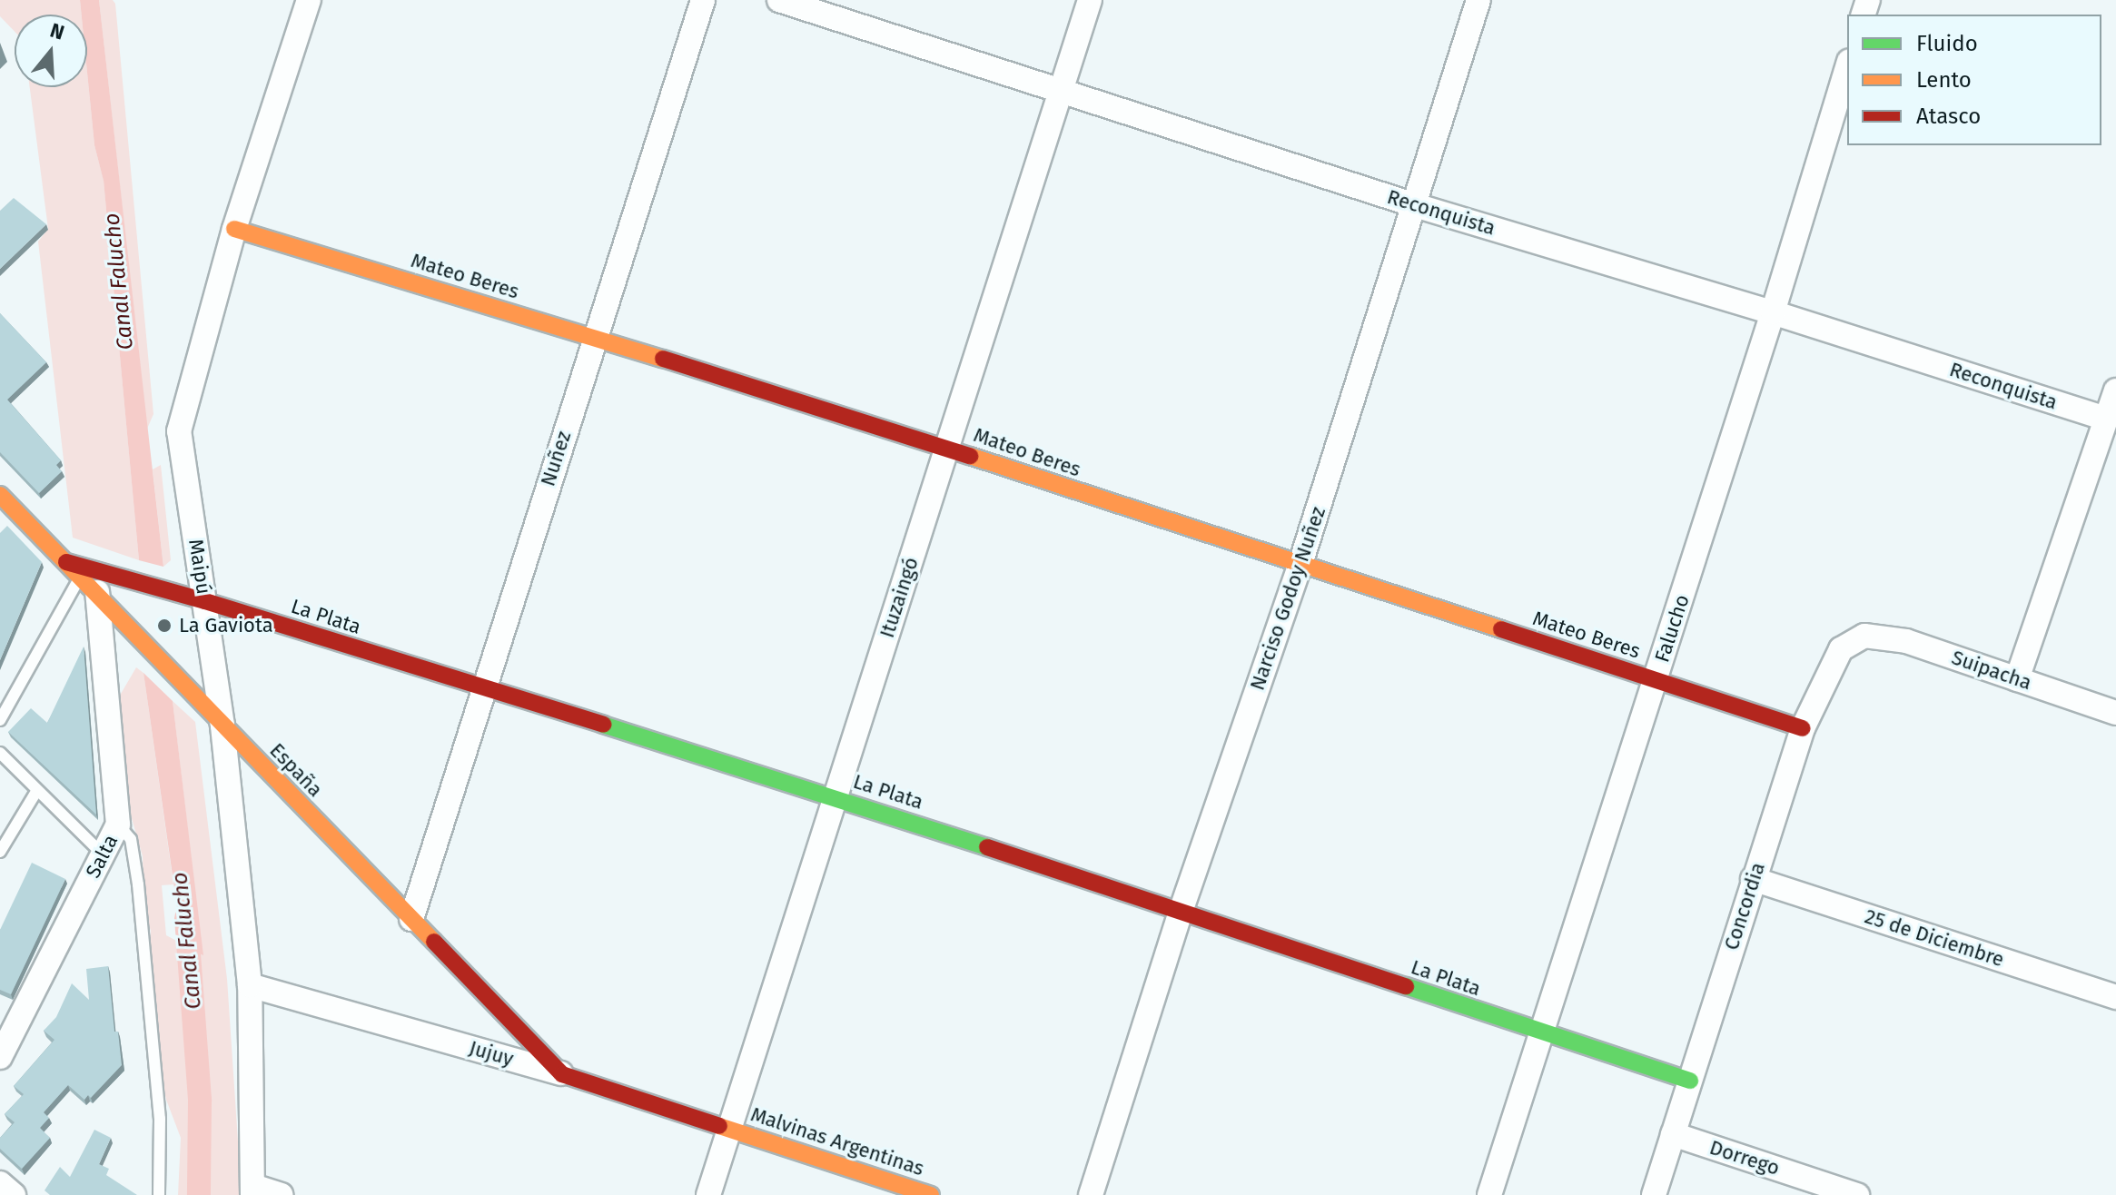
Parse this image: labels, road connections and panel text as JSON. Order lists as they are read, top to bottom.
{
  "streets": {
    "street": [
      "Reconquista",
      "Mateo Beres",
      "Nuñez",
      "Maipú",
      "Ituzaingó",
      "Narciso Godoy Nuñez",
      "La Plata",
      "Falucho",
      "Suipacha",
      "España",
      "Salta",
      "Concordia",
      "25 de Diciembre",
      "Jujuy",
      "Malvinas Argentinas",
      "Dorrego"
    ]
  },
  "crossings": [
    ["Reconquista", "Ituzaingó"],
    ["Reconquista", "Narciso Godoy Nuñez"],
    ["Reconquista", "Falucho"],
    ["Mateo Beres", "Nuñez"],
    ["Mateo Beres", "Maipú"],
    ["Mateo Beres", "Ituzaingó"],
    ["Mateo Beres", "Narciso Godoy Nuñez"],
    ["Mateo Beres", "Falucho"],
    ["Mateo Beres", "Concordia"],
    ["Nuñez", "La Plata"],
    ["Nuñez", "España"],
    ["Maipú", "La Plata"],
    ["Maipú", "España"],
    ["Maipú", "Jujuy"],
    ["Ituzaingó", "La Plata"],
    ["Ituzaingó", "Jujuy"],
    ["Ituzaingó", "Malvinas Argentinas"],
    ["Narciso Godoy Nuñez", "La Plata"],
    ["La Plata", "Falucho"],
    ["La Plata", "España"],
    ["La Plata", "Concordia"],
    ["Suipacha", "Concordia"],
    ["España", "Salta"],
    ["España", "Jujuy"],
    ["Concordia", "25 de Diciembre"],
    ["Concordia", "Dorrego"],
    ["Jujuy", "Malvinas Argentinas"]
  ],
  "water": ["Canal Falucho"],
  "places": ["La Gaviota"],
  "legend": ["Fluido", "Lento", "Atasco"],
  "north": "top"
}
